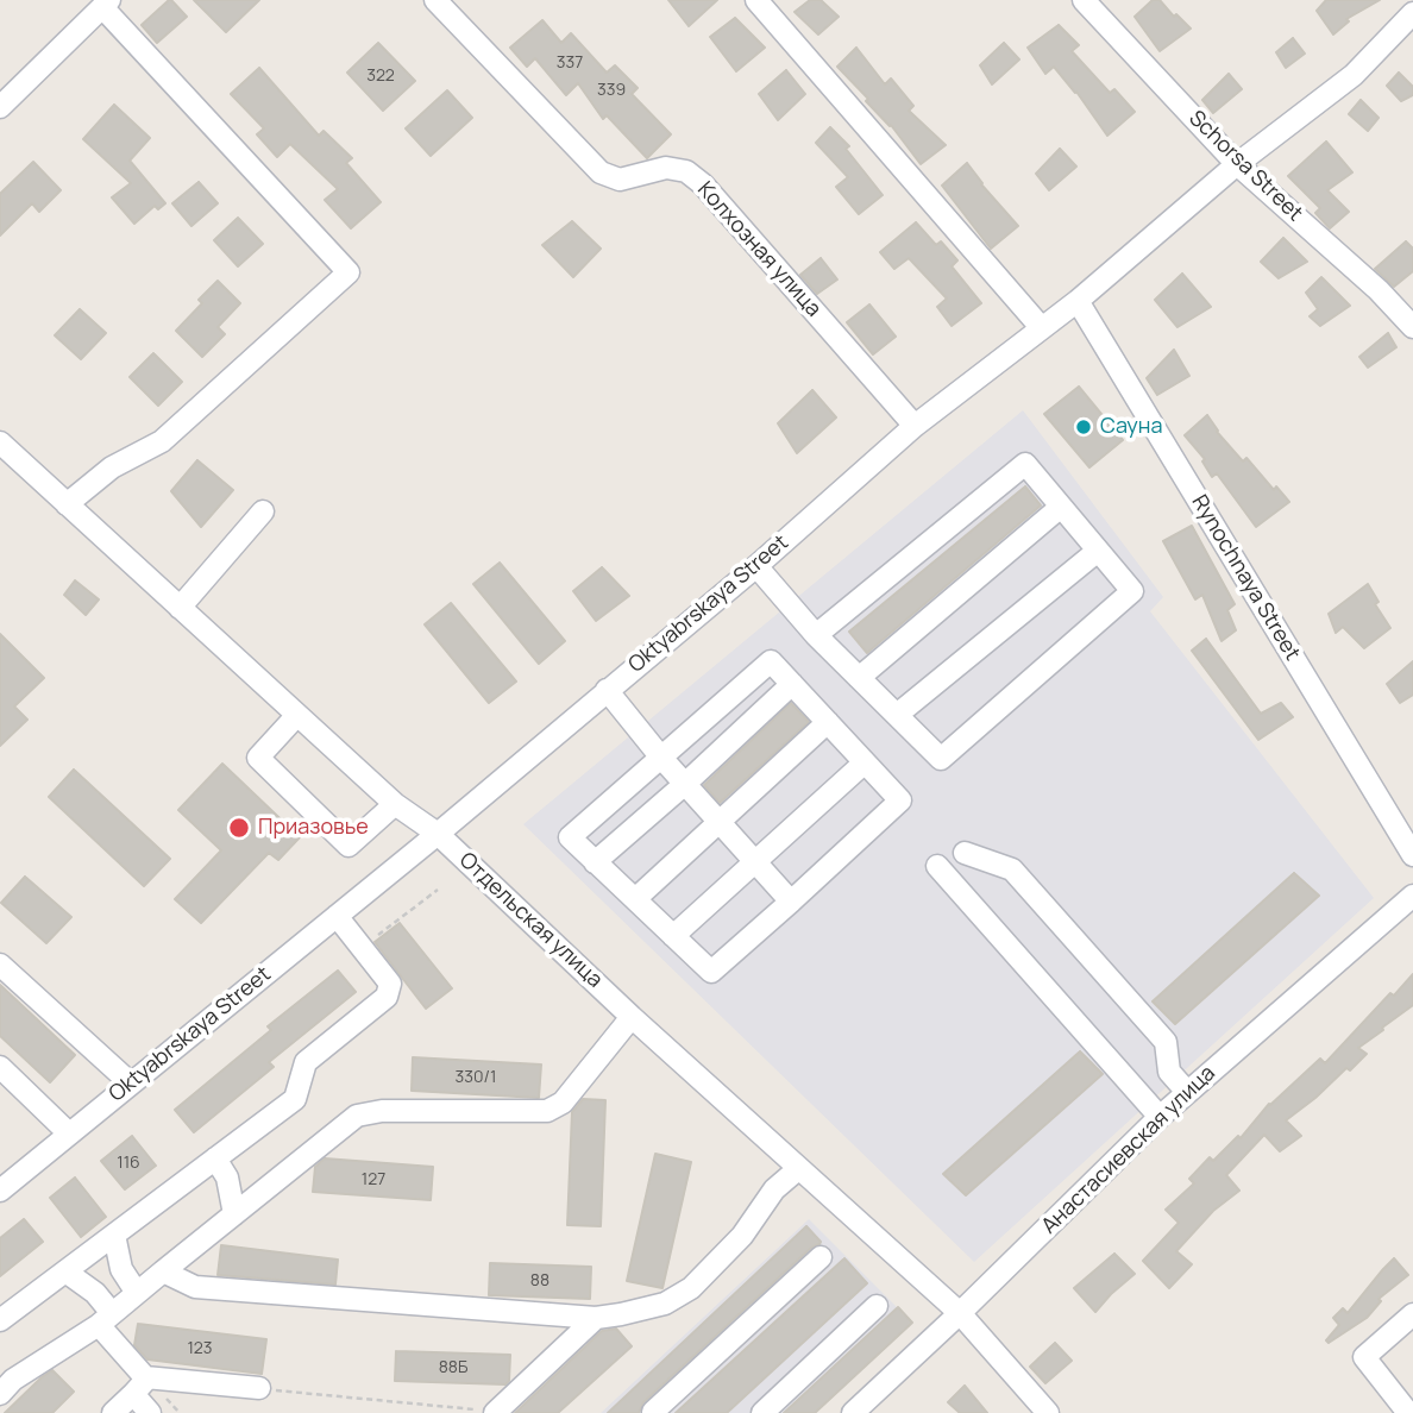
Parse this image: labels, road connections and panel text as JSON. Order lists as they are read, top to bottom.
{
  "streets": {
    "street": [
      "Schorsa Street",
      "Колхозная улица",
      "Rynochnaya Street",
      "Oktyabrskaya Street",
      "Отдельская улица",
      "Анастасиевская улица"
    ]
  },
  "crossings": [
    ["Schorsa Street", "Oktyabrskaya Street"],
    ["Колхозная улица", "Oktyabrskaya Street"],
    ["Rynochnaya Street", "Oktyabrskaya Street"],
    ["Oktyabrskaya Street", "Отдельская улица"],
    ["Отдельская улица", "Анастасиевская улица"]
  ],
  "places": ["Сауна", "Приазовье"],
  "house_numbers": [
    "337",
    "322",
    "339",
    "330/1",
    "116",
    "127",
    "88",
    "123",
    "88Б"
  ]
}
